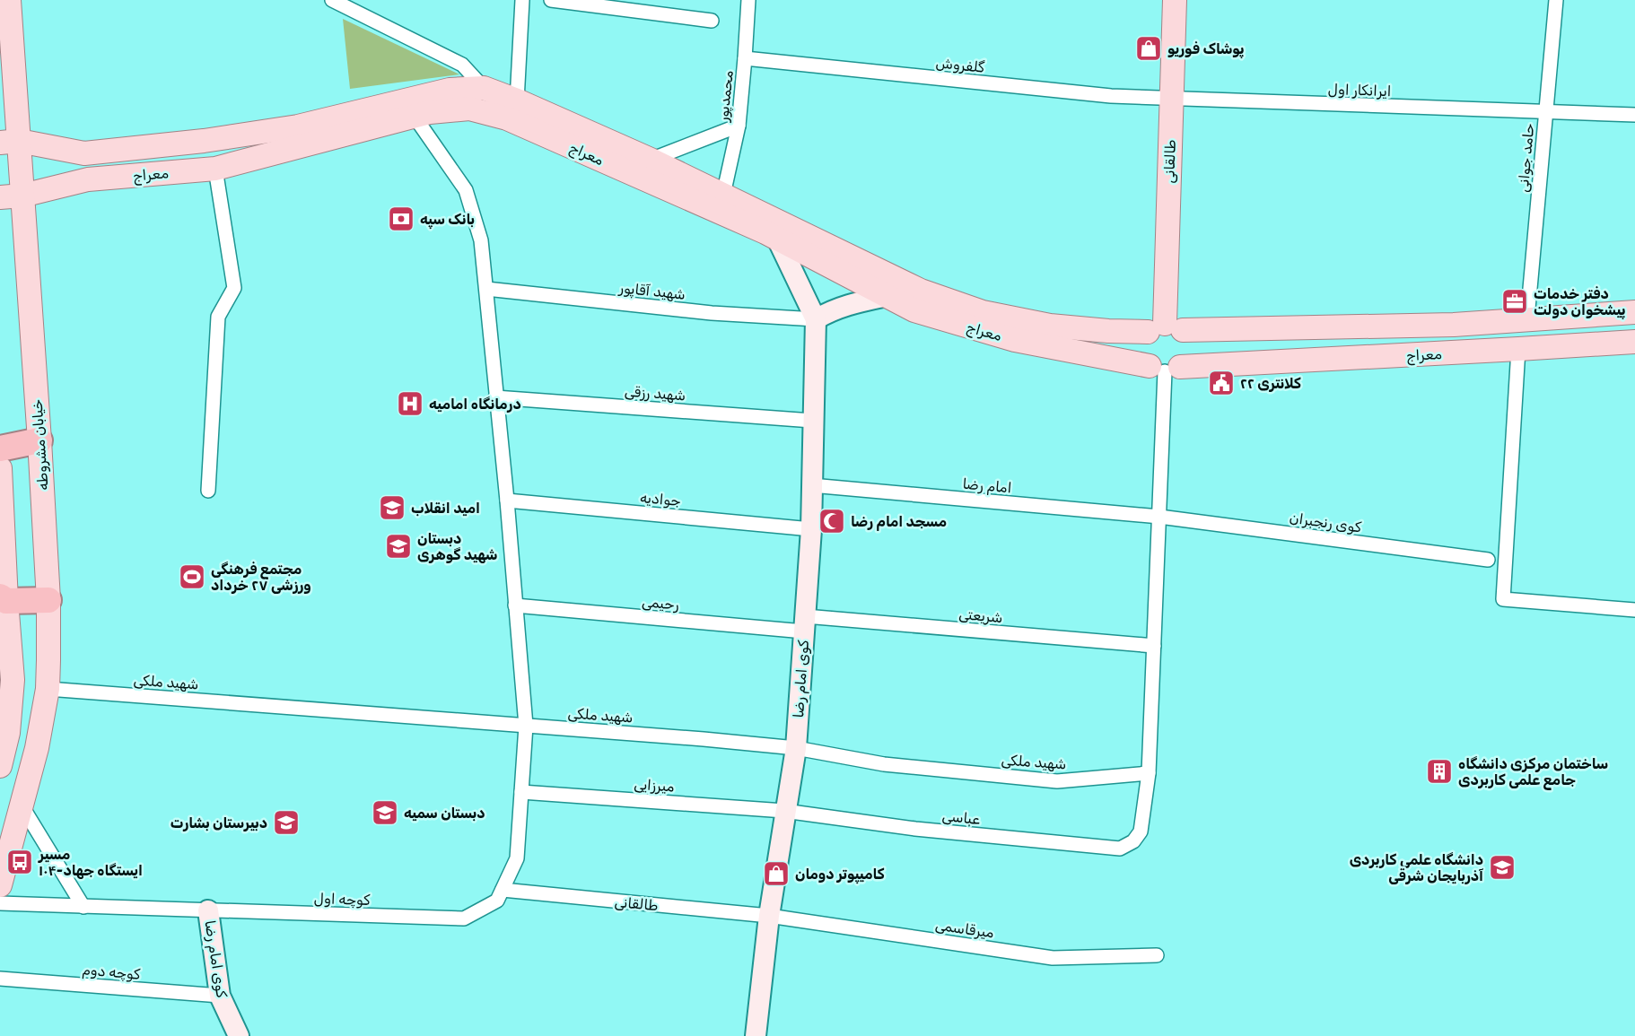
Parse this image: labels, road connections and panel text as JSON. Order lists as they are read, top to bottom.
{
  "streets": {
    "main road": ["معراج", "طالقانی", "خیابان مشروطه"],
    "street": [
      "گلفروش",
      "ایرانکار اول",
      "محمدپور",
      "حامد جوانی",
      "شهید آقاپور",
      "شهید رزقی",
      "امام رضا",
      "جوادیه",
      "کوی رنجبران",
      "رحیمی",
      "شریعتی",
      "کوی امام رضا",
      "شهید ملکی",
      "میرزایی",
      "عباسی",
      "کوچه اول",
      "میرقاسمی",
      "کوچه دوم"
    ]
  },
  "crossings": [
    ["گلفروش", "ایرانکار اول"],
    ["گلفروش", "محمدپور"],
    ["گلفروش", "طالقانی"],
    ["ایرانکار اول", "حامد جوانی"],
    ["ایرانکار اول", "طالقانی"],
    ["محمدپور", "معراج"],
    ["معراج", "حامد جوانی"],
    ["معراج", "طالقانی"],
    ["معراج", "خیابان مشروطه"],
    ["معراج", "کوچه اول"],
    ["طالقانی", "کوی امام رضا"],
    ["طالقانی", "کوچه اول"],
    ["طالقانی", "میرقاسمی"],
    ["شهید آقاپور", "کوی امام رضا"],
    ["شهید آقاپور", "کوچه اول"],
    ["شهید رزقی", "کوی امام رضا"],
    ["شهید رزقی", "کوچه اول"],
    ["خیابان مشروطه", "شهید ملکی"],
    ["امام رضا", "کوی رنجبران"],
    ["امام رضا", "کوی امام رضا"],
    ["جوادیه", "کوی امام رضا"],
    ["جوادیه", "کوچه اول"],
    ["رحیمی", "شریعتی"],
    ["رحیمی", "کوی امام رضا"],
    ["رحیمی", "کوچه اول"],
    ["شریعتی", "کوی امام رضا"],
    ["کوی امام رضا", "شهید ملکی"],
    ["کوی امام رضا", "میرزایی"],
    ["کوی امام رضا", "عباسی"],
    ["کوی امام رضا", "کوچه اول"],
    ["کوی امام رضا", "میرقاسمی"],
    ["کوی امام رضا", "کوچه دوم"],
    ["شهید ملکی", "عباسی"],
    ["شهید ملکی", "کوچه اول"],
    ["میرزایی", "عباسی"],
    ["میرزایی", "کوچه اول"]
  ],
  "places": {
    "shop": ["پوشاک فوریو", "کامیپوتر دومان"],
    "bank": ["بانک سپه"],
    "office": ["دفتر خدمات پیشخوان دولت"],
    "public building": ["کلانتری ٢٢"],
    "hospital": ["درمانگاه امامیه"],
    "school or university": [
      "امید انقلاب",
      "دبستان شهید گوهری",
      "دبستان سمیه",
      "دبیرستان بشارت",
      "دانشگاه علمی کاربردی آذربایجان شرقی"
    ],
    "mosque": ["مسجد امام رضا"],
    "sports": ["مجتمع فرهنگی ورزشی ۲۷ خرداد"],
    "building": ["ساختمان مرکزی دانشگاه جامع علمی کاربردی"],
    "bus stop": ["مسیر ۱۰۴-ایستگاه جهاد"]
  }
}
